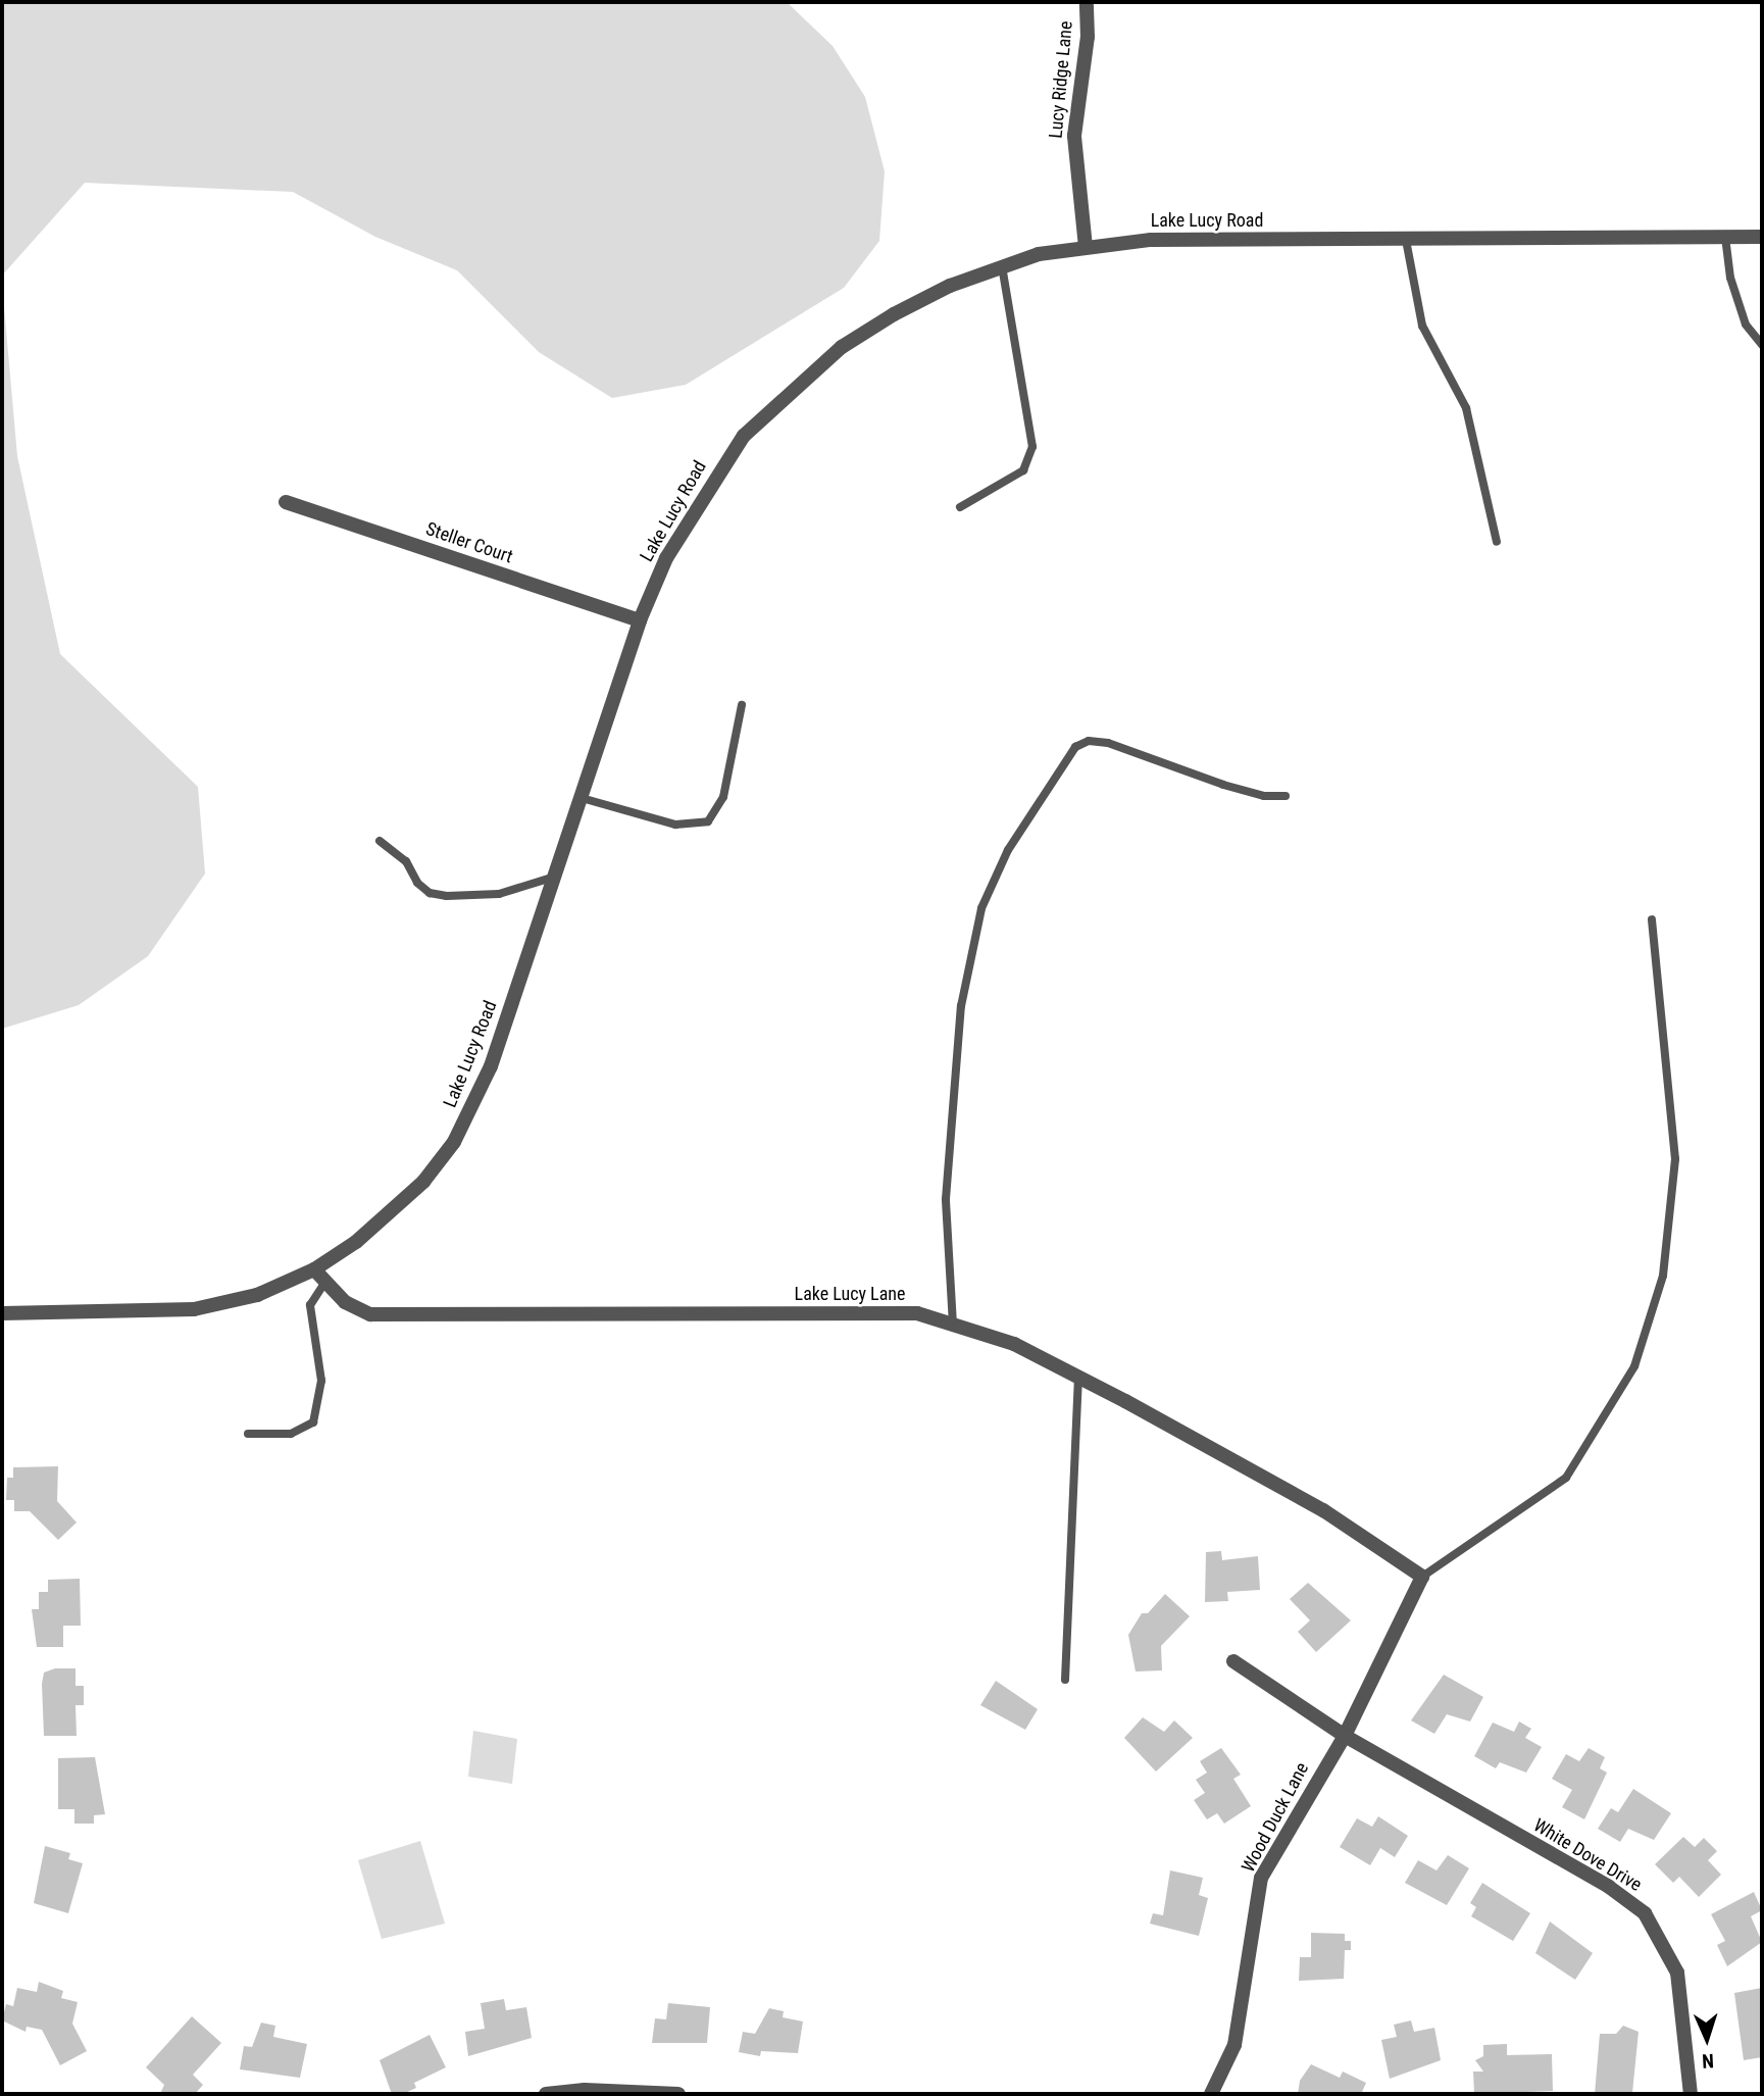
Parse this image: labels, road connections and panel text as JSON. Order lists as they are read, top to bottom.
{
  "streets": {
    "street": [
      "Lucy Ridge Lane",
      "Lake Lucy Road",
      "Steller Court",
      "Lake Lucy Lane",
      "Wood Duck Lane",
      "White Dove Drive"
    ]
  },
  "crossings": [
    ["Lucy Ridge Lane", "Lake Lucy Road"],
    ["Lake Lucy Road", "Steller Court"],
    ["Lake Lucy Road", "Lake Lucy Lane"],
    ["Lake Lucy Lane", "Wood Duck Lane"],
    ["Wood Duck Lane", "White Dove Drive"]
  ],
  "north": "bottom"
}
